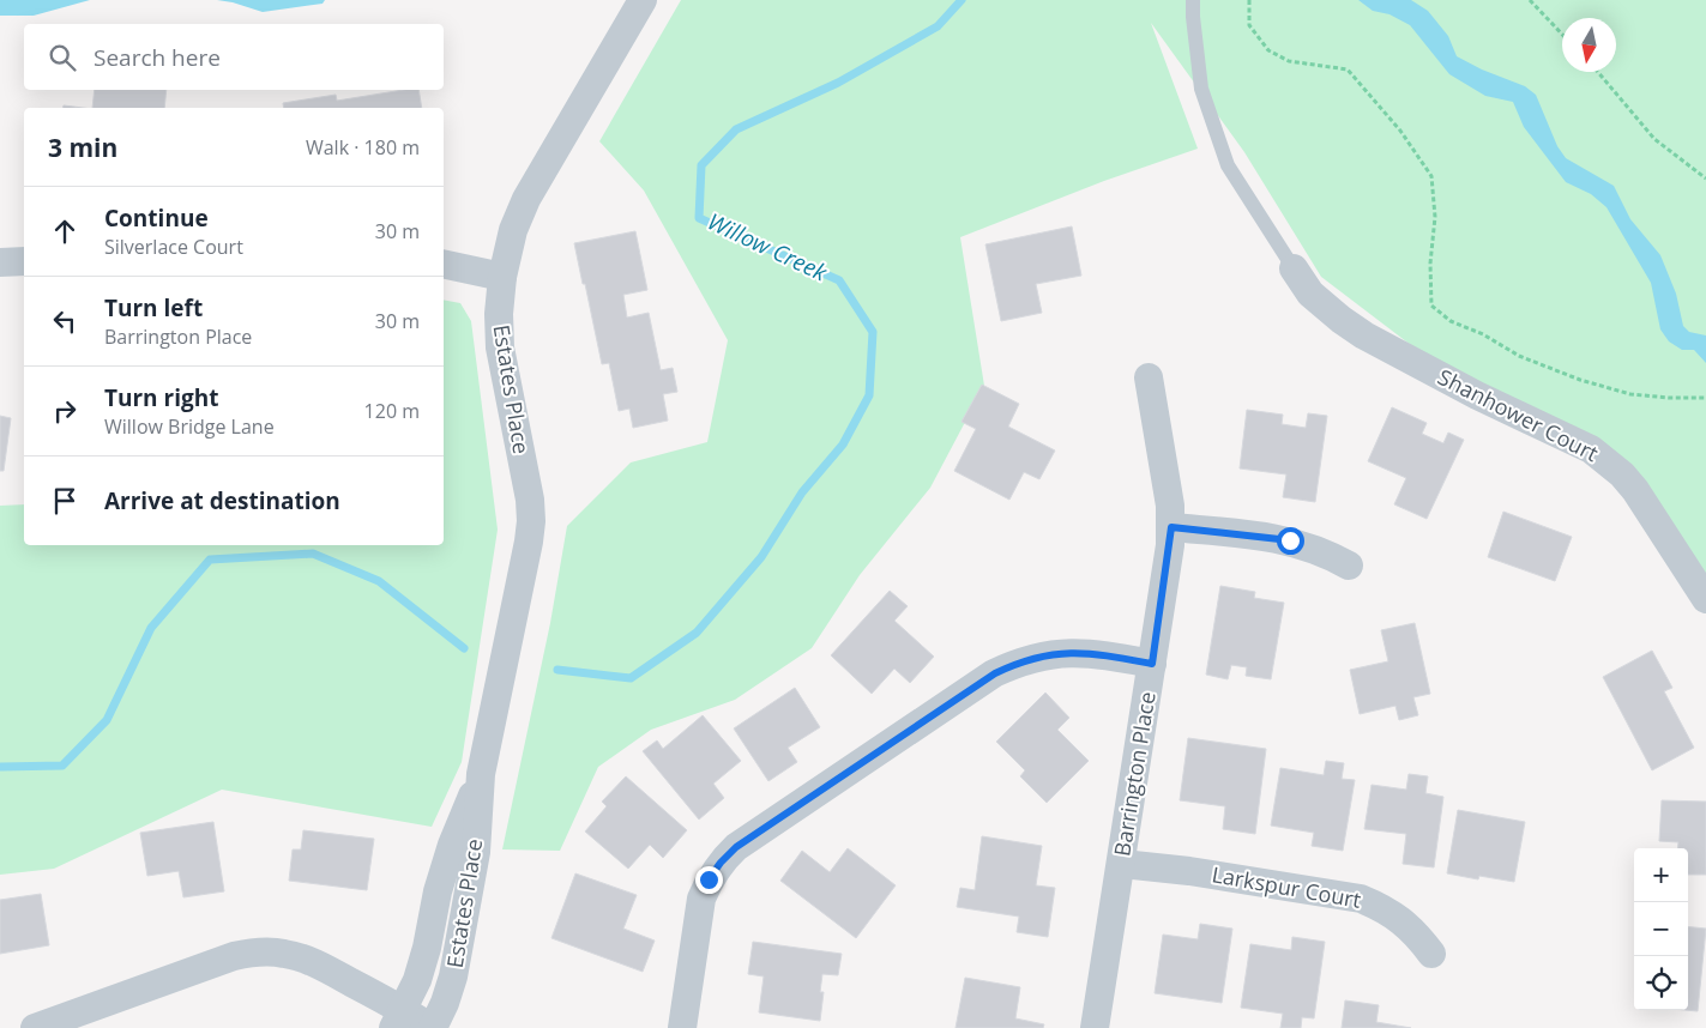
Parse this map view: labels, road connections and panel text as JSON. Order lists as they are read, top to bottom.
{
  "streets": {
    "street": [
      "Estates Place",
      "Shanhower Court",
      "Barrington Place",
      "Larkspur Court"
    ]
  },
  "crossings": [
    ["Barrington Place", "Larkspur Court"]
  ],
  "water": ["Willow Creek"],
  "north": "bottom",
  "page": {
    "search": "Search here",
    "heading": ["3 min", "Walk · 180 m"],
    "list": [
      ["Continue", "Silverlace Court", "30 m"],
      ["Turn left", "Barrington Place", "30 m"],
      ["Turn right", "Willow Bridge Lane", "120 m"],
      "Arrive at destination"
    ],
    "map_buttons": ["+", "−"]
  }
}
